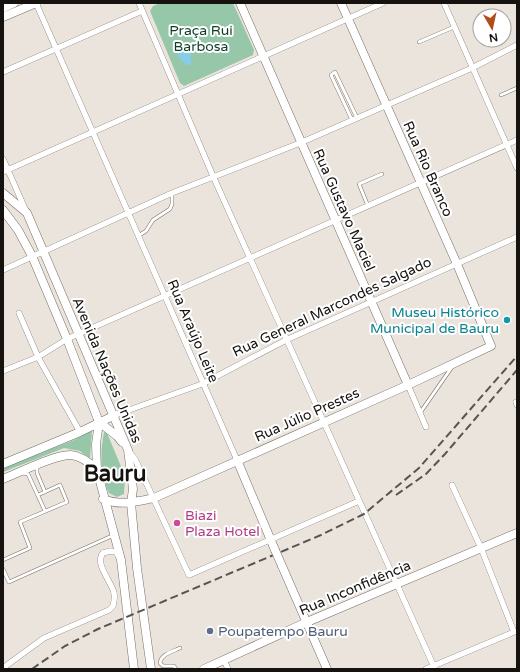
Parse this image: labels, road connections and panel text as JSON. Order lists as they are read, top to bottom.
{
  "streets": {
    "street": [
      "Rua Rio Branco",
      "Rua Gustavo Maciel",
      "Rua General Marcondes Salgado",
      "Rua Araújo Leite",
      "Avenida Nações Unidas",
      "Rua Júlio Prestes",
      "Rua Inconfidência"
    ]
  },
  "crossings": [
    ["Rua Rio Branco", "Rua General Marcondes Salgado"],
    ["Rua Rio Branco", "Rua Júlio Prestes"],
    ["Rua Gustavo Maciel", "Rua General Marcondes Salgado"],
    ["Rua Gustavo Maciel", "Rua Júlio Prestes"],
    ["Rua General Marcondes Salgado", "Rua Araújo Leite"],
    ["Rua General Marcondes Salgado", "Avenida Nações Unidas"],
    ["Rua Araújo Leite", "Rua Júlio Prestes"],
    ["Rua Araújo Leite", "Rua Inconfidência"],
    ["Avenida Nações Unidas", "Rua Júlio Prestes"]
  ],
  "districts": ["Bauru"],
  "parks": ["Praça Rui Barbosa"],
  "places": ["Museu Histórico Municipal de Bauru", "Biazi Plaza Hotel", "Poupatempo Bauru"],
  "north": "bottom"
}
